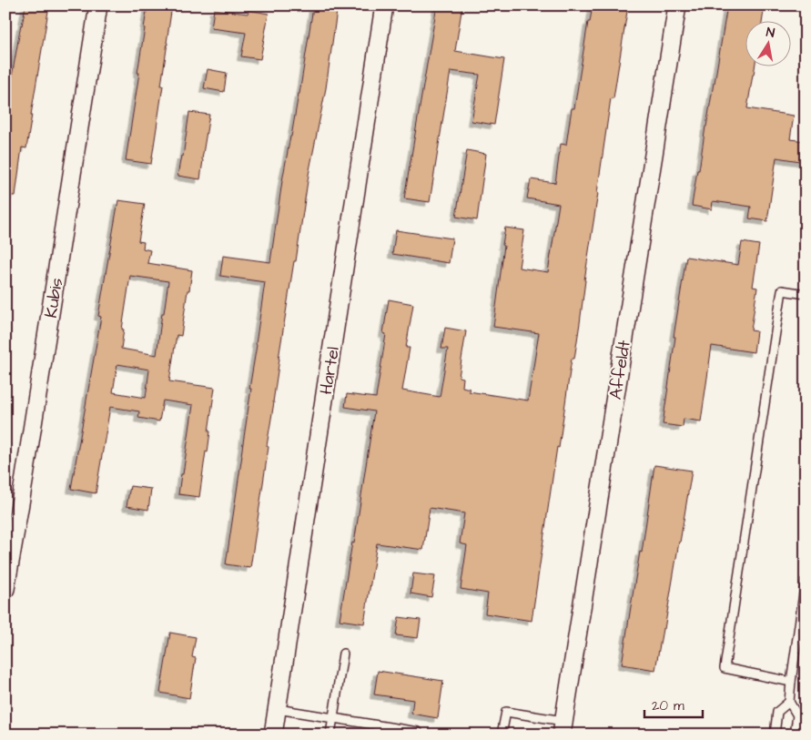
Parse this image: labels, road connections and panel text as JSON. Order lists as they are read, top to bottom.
{
  "streets": {
    "street": ["Kubis", "Affeldt", "Hartel"]
  },
  "scale_bar": "20 m",
  "north": "top"
}
